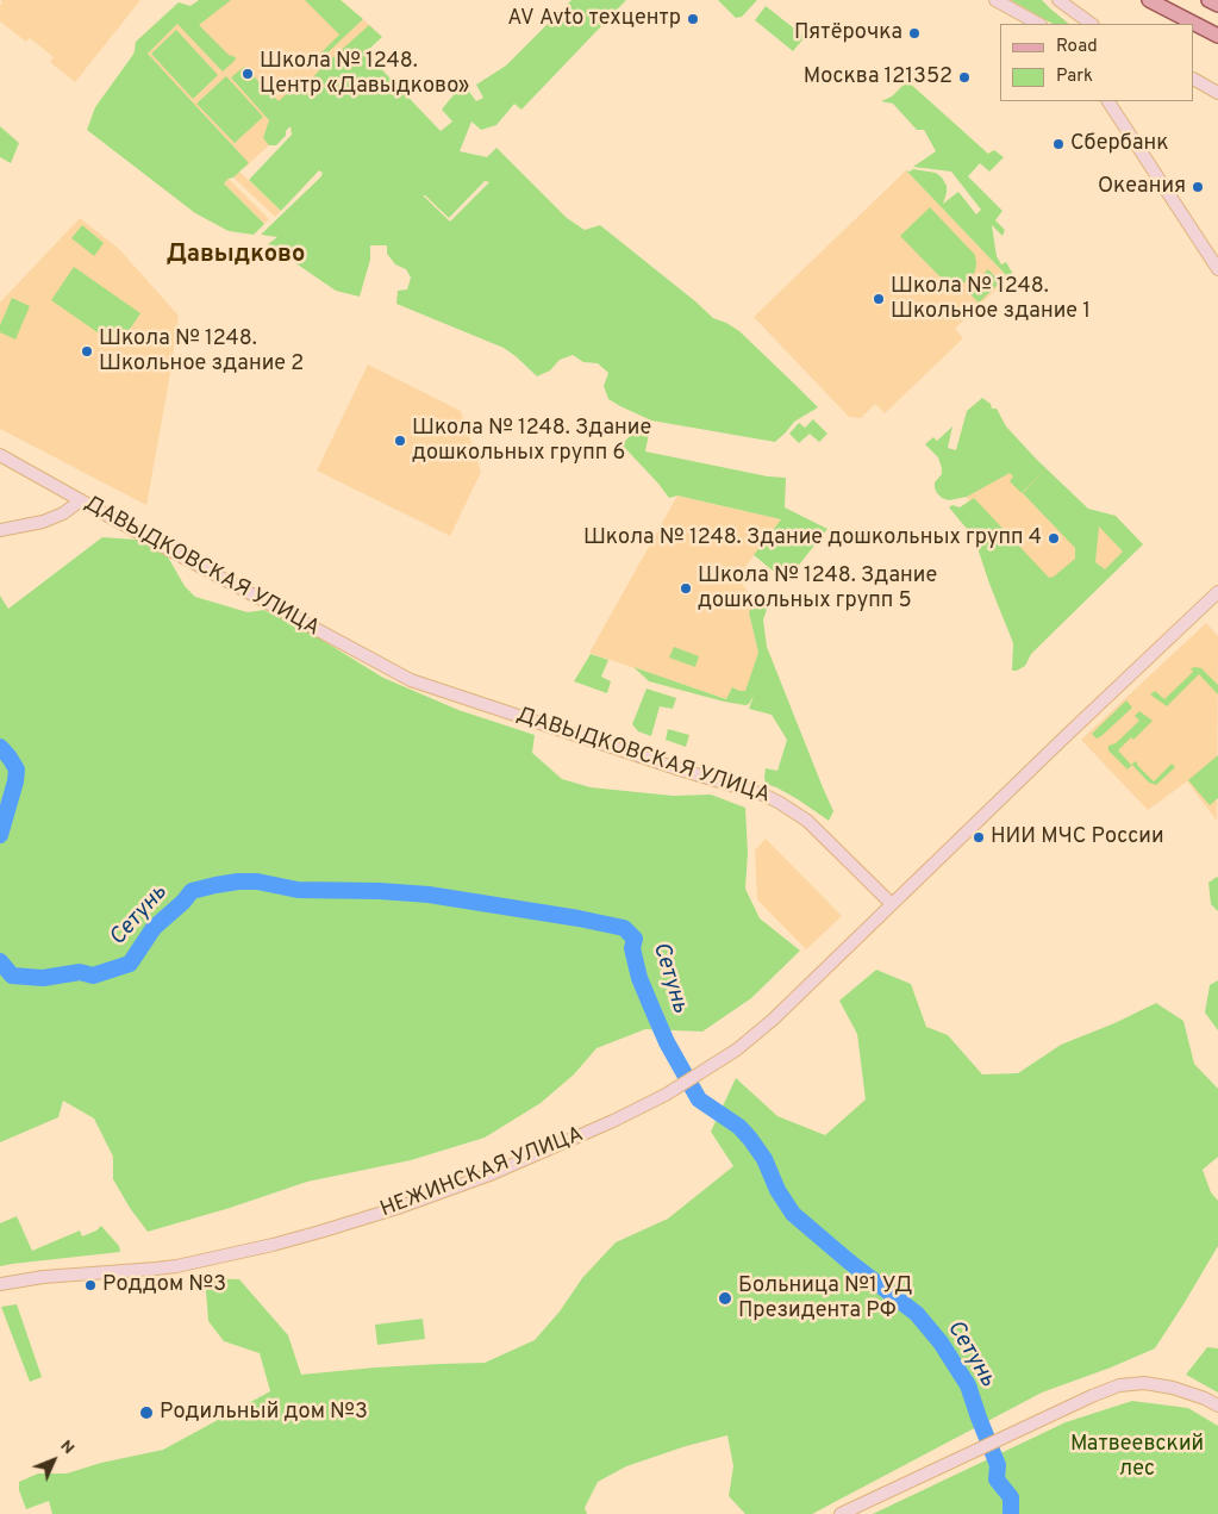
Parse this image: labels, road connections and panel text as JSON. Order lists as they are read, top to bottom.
{
  "streets": {
    "street": ["ДАВЫДКОВСКАЯ УЛИЦА", "НЕЖИНСКАЯ УЛИЦА"]
  },
  "crossings": [
    ["ДАВЫДКОВСКАЯ УЛИЦА", "НЕЖИНСКАЯ УЛИЦА"]
  ],
  "districts": ["Давыдково"],
  "water": ["Сетунь"],
  "parks": ["Матвеевский лес"],
  "places": [
    "AV Avto техцентр",
    "Пятёрочка",
    "Школа № 1248. Центр «Давыдково»",
    "Москва 121352",
    "Сбербанк",
    "Океания",
    "Школа № 1248. Школьное здание 1",
    "Школа № 1248. Школьное здание 2",
    "Школа № 1248. Здание дошкольных групп 6",
    "Школа № 1248. Здание дошкольных групп 4",
    "Школа № 1248. Здание дошкольных групп 5",
    "НИИ МЧС России",
    "Роддом №3",
    "Больница №1 УД Президента РФ",
    "Родильный дом №3"
  ],
  "legend": ["Road", "Park"],
  "north": "top right"
}
